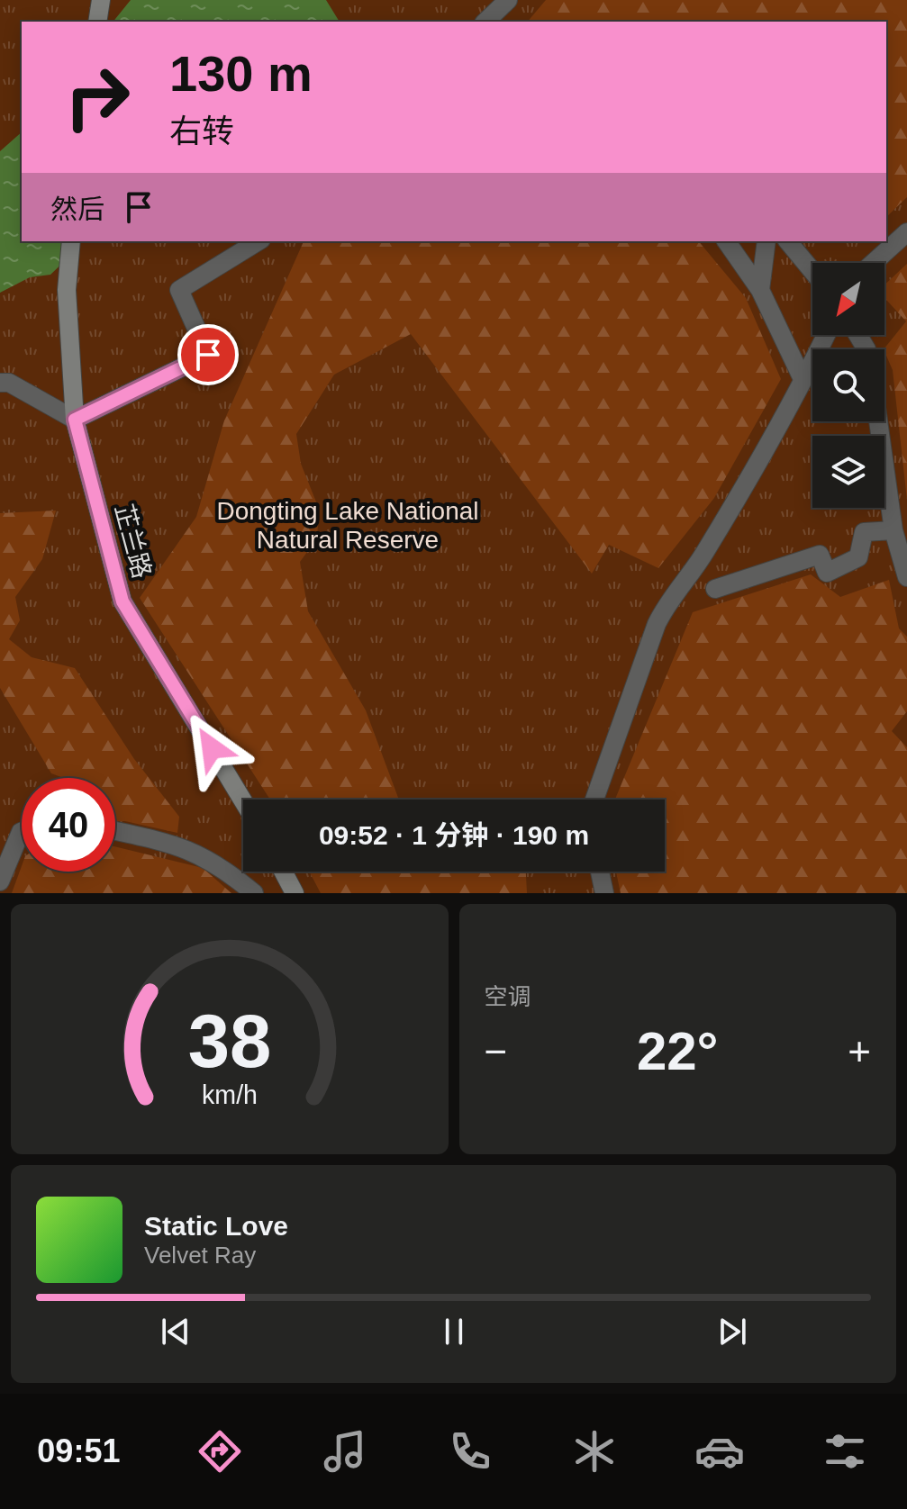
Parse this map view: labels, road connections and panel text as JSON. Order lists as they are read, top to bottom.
{
  "streets": {
    "street": ["芷兰路"]
  },
  "parks": ["Dongting Lake National Natural Reserve"],
  "north": "bottom left",
  "page": {
    "turn": ["130 m", "右转"],
    "then": "然后",
    "limit": "40",
    "trip": "09:52 · 1 分钟 · 190 m",
    "tile": "空调",
    "heat": ["−", "22°", "+"],
    "song": ["Static Love", "Velvet Ray"],
    "tabs": "09:51",
    "gauge": ["38", "km/h"]
  }
}
